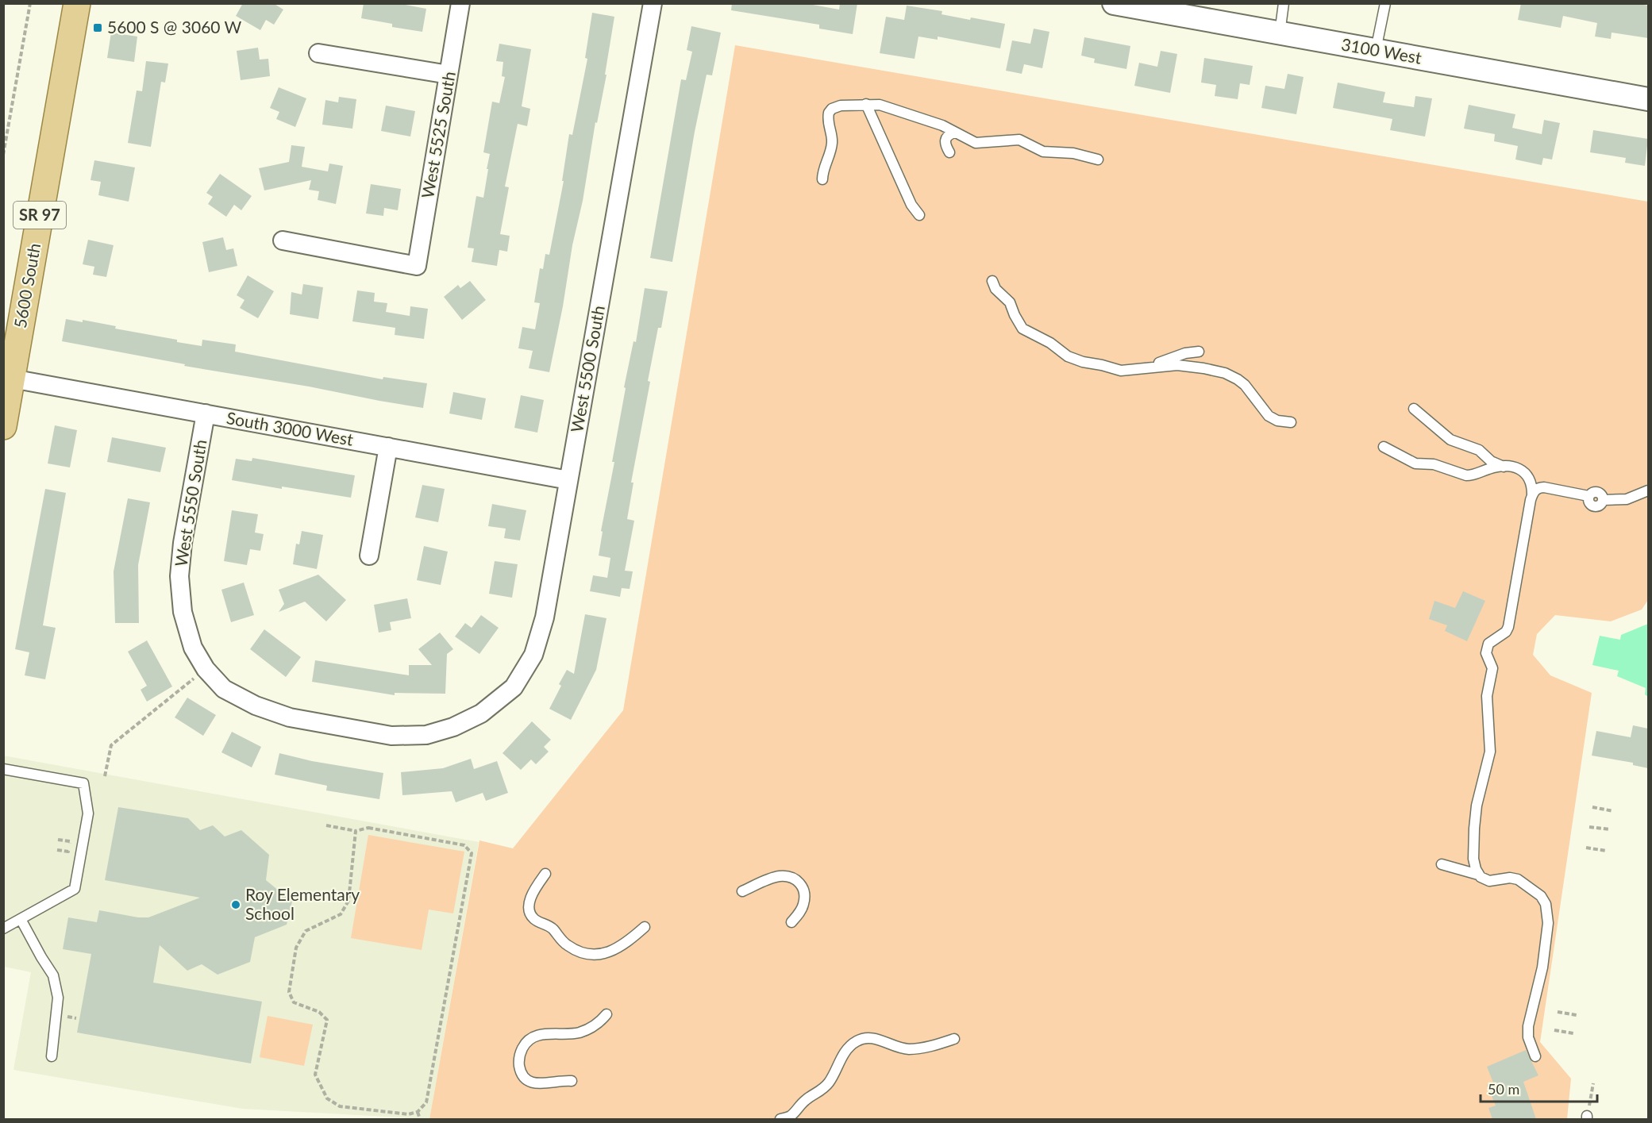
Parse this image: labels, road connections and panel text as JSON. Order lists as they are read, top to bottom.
{
  "streets": {
    "main road": ["SR 97", "5600 South"],
    "street": [
      "3100 West",
      "West 5525 South",
      "West 5500 South",
      "South 3000 West",
      "West 5550 South"
    ]
  },
  "crossings": [
    ["5600 South", "South 3000 West"],
    ["West 5500 South", "South 3000 West"],
    ["West 5500 South", "West 5550 South"],
    ["South 3000 West", "West 5550 South"]
  ],
  "places": {
    "transit": ["5600 S @ 3060 W"],
    "other": ["Roy Elementary School"]
  },
  "scale_bar": "50 m"
}
